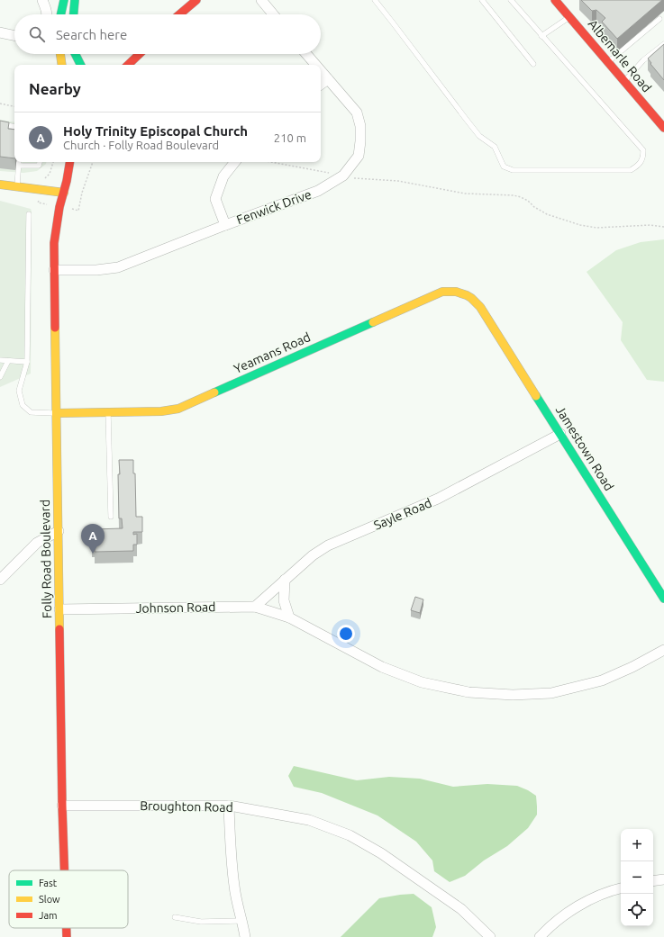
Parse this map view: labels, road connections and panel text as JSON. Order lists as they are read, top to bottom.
{
  "streets": {
    "street": [
      "Albemarle Road",
      "Fenwick Drive",
      "Yeamans Road",
      "Jamestown Road",
      "Sayle Road",
      "Folly Road Boulevard",
      "Johnson Road",
      "Broughton Road"
    ]
  },
  "crossings": [
    ["Fenwick Drive", "Folly Road Boulevard"],
    ["Yeamans Road", "Jamestown Road"],
    ["Yeamans Road", "Folly Road Boulevard"],
    ["Jamestown Road", "Sayle Road"],
    ["Sayle Road", "Johnson Road"],
    ["Folly Road Boulevard", "Johnson Road"],
    ["Folly Road Boulevard", "Broughton Road"]
  ],
  "legend": ["Fast", "Slow", "Jam"],
  "page": {
    "search": "Search here",
    "heading": "Nearby",
    "list": [
      {
        "mark": "A",
        "name": "Holy Trinity Episcopal Church",
        "note": "Church · Folly Road Boulevard",
        "value": "210 m"
      }
    ],
    "pins": "A",
    "map_buttons": ["+", "−"]
  }
}
